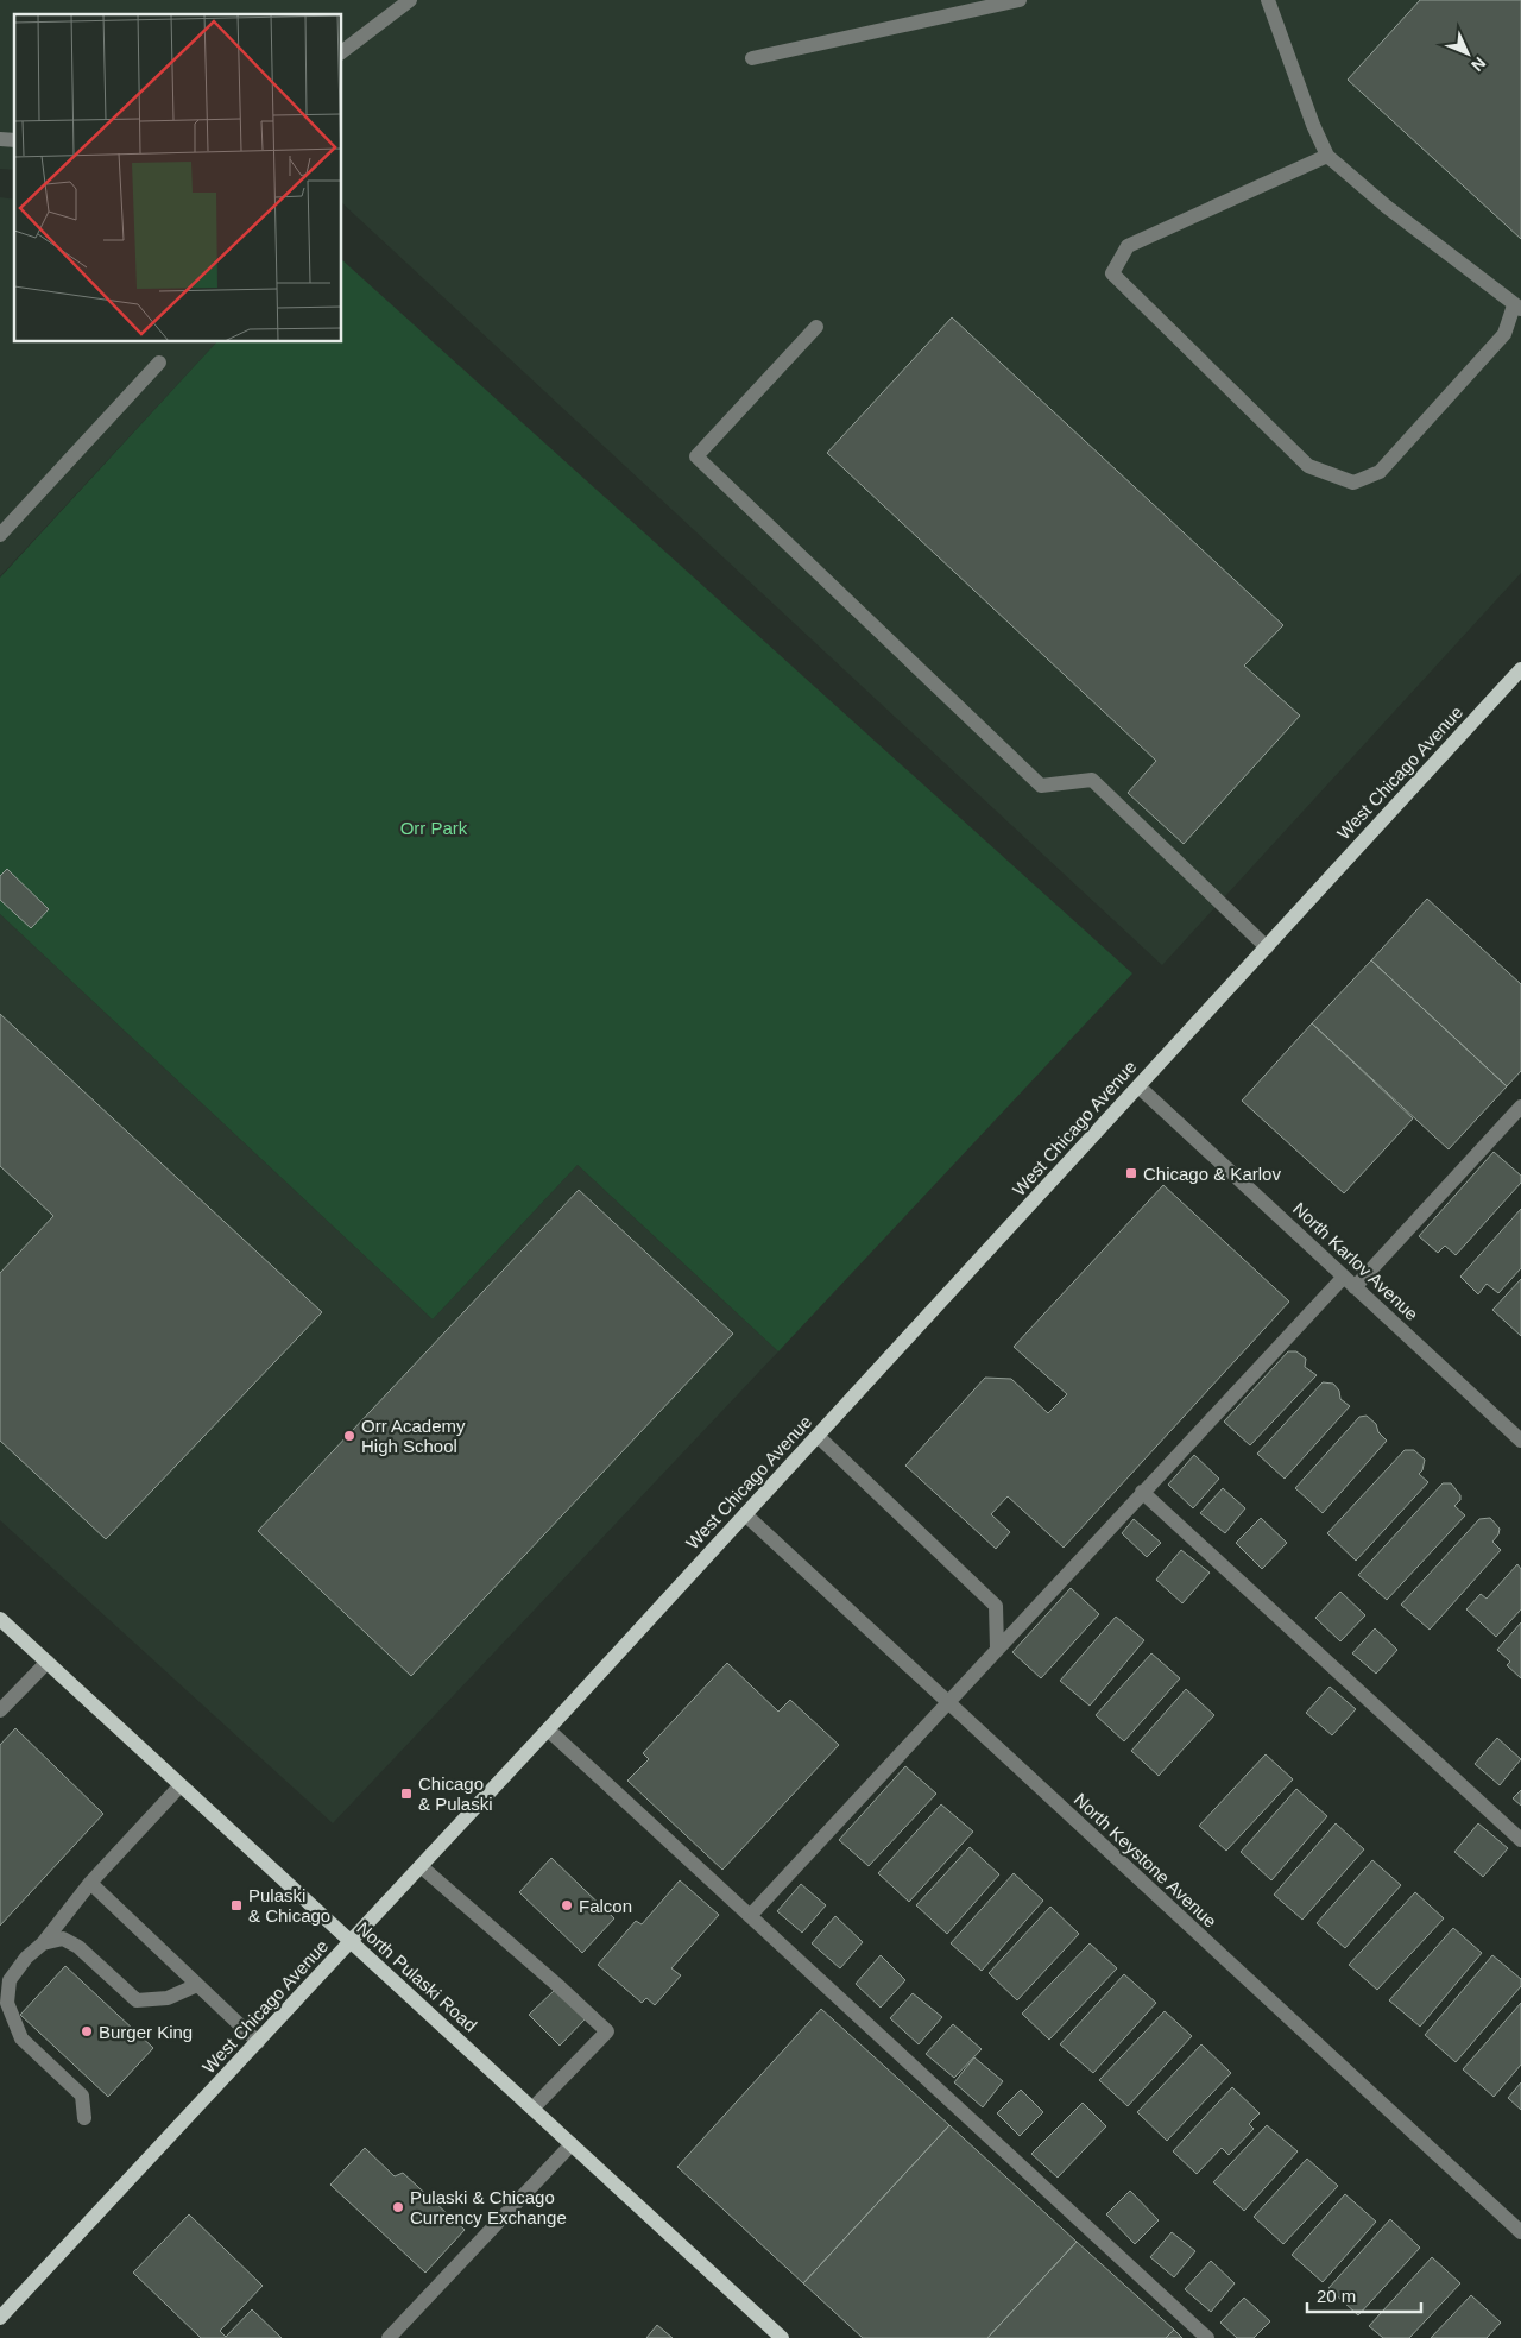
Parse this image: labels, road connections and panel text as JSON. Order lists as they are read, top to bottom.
{
  "streets": {
    "main road": ["West Chicago Avenue", "North Pulaski Road"],
    "street": ["North Karlov Avenue", "North Keystone Avenue"]
  },
  "crossings": [
    ["West Chicago Avenue", "North Karlov Avenue"],
    ["West Chicago Avenue", "North Keystone Avenue"],
    ["West Chicago Avenue", "North Pulaski Road"]
  ],
  "parks": ["Orr Park"],
  "places": {
    "transit": ["Chicago & Karlov", "Chicago & Pulaski", "Pulaski & Chicago"],
    "other": [
      "Orr Academy High School",
      "Falcon",
      "Burger King",
      "Pulaski & Chicago Currency Exchange"
    ]
  },
  "scale_bar": "20 m",
  "north": "bottom right"
}
